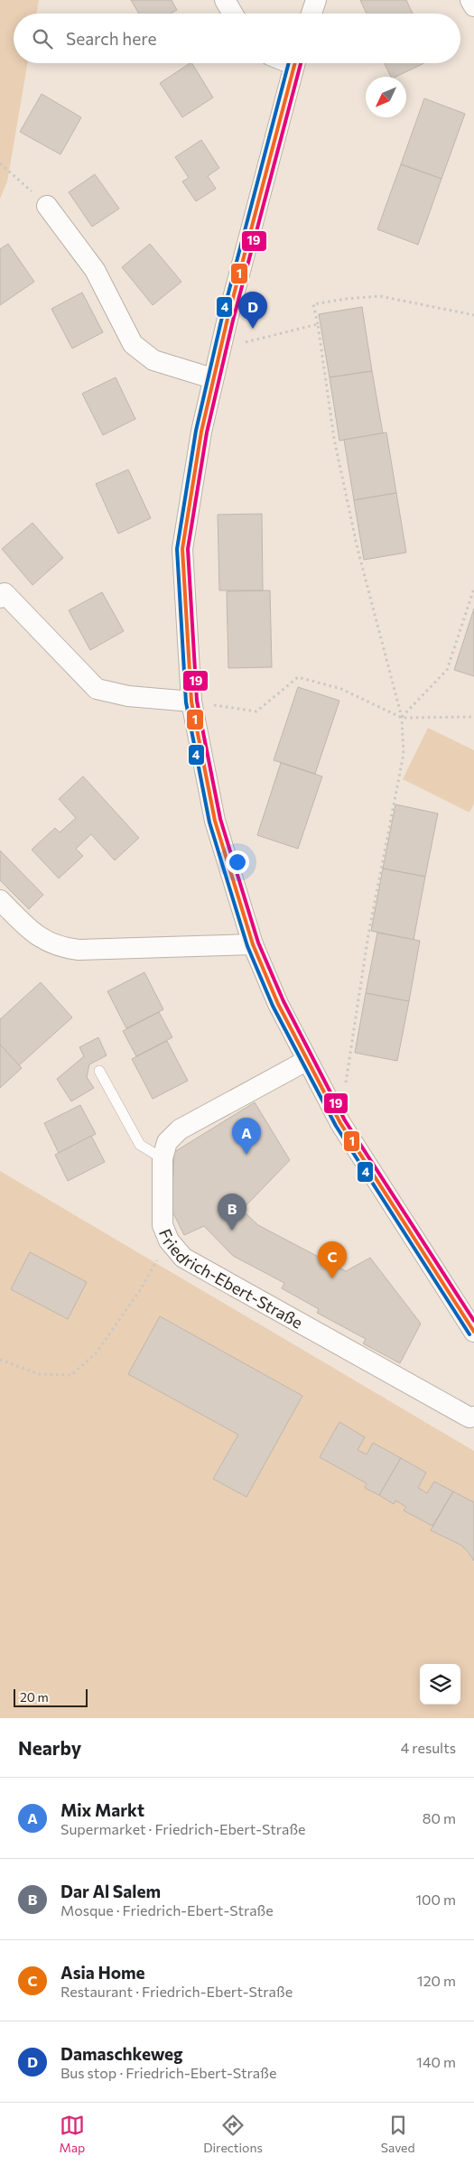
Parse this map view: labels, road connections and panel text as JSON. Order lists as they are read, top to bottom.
{
  "streets": {
    "street": ["Friedrich-Ebert-Straße"]
  },
  "lines": ["transit line 1", "transit line 4", "transit line 19"],
  "scale_bar": "20 m",
  "north": "bottom left",
  "page": {
    "search": "Search here",
    "pins": [
      "D",
      "A",
      "B",
      "C"
    ],
    "scale": "20 m",
    "heading": ["Nearby", "4 results"],
    "list": [
      {
        "mark": "A",
        "name": "Mix Markt",
        "note": "Supermarket · Friedrich-Ebert-Straße",
        "value": "80 m"
      },
      {
        "mark": "B",
        "name": "Dar Al Salem",
        "note": "Mosque · Friedrich-Ebert-Straße",
        "value": "100 m"
      },
      {
        "mark": "C",
        "name": "Asia Home",
        "note": "Restaurant · Friedrich-Ebert-Straße",
        "value": "120 m"
      },
      {
        "mark": "D",
        "name": "Damaschkeweg",
        "note": "Bus stop · Friedrich-Ebert-Straße",
        "value": "140 m"
      }
    ],
    "nav": ["Map", "Directions", "Saved"]
  }
}
